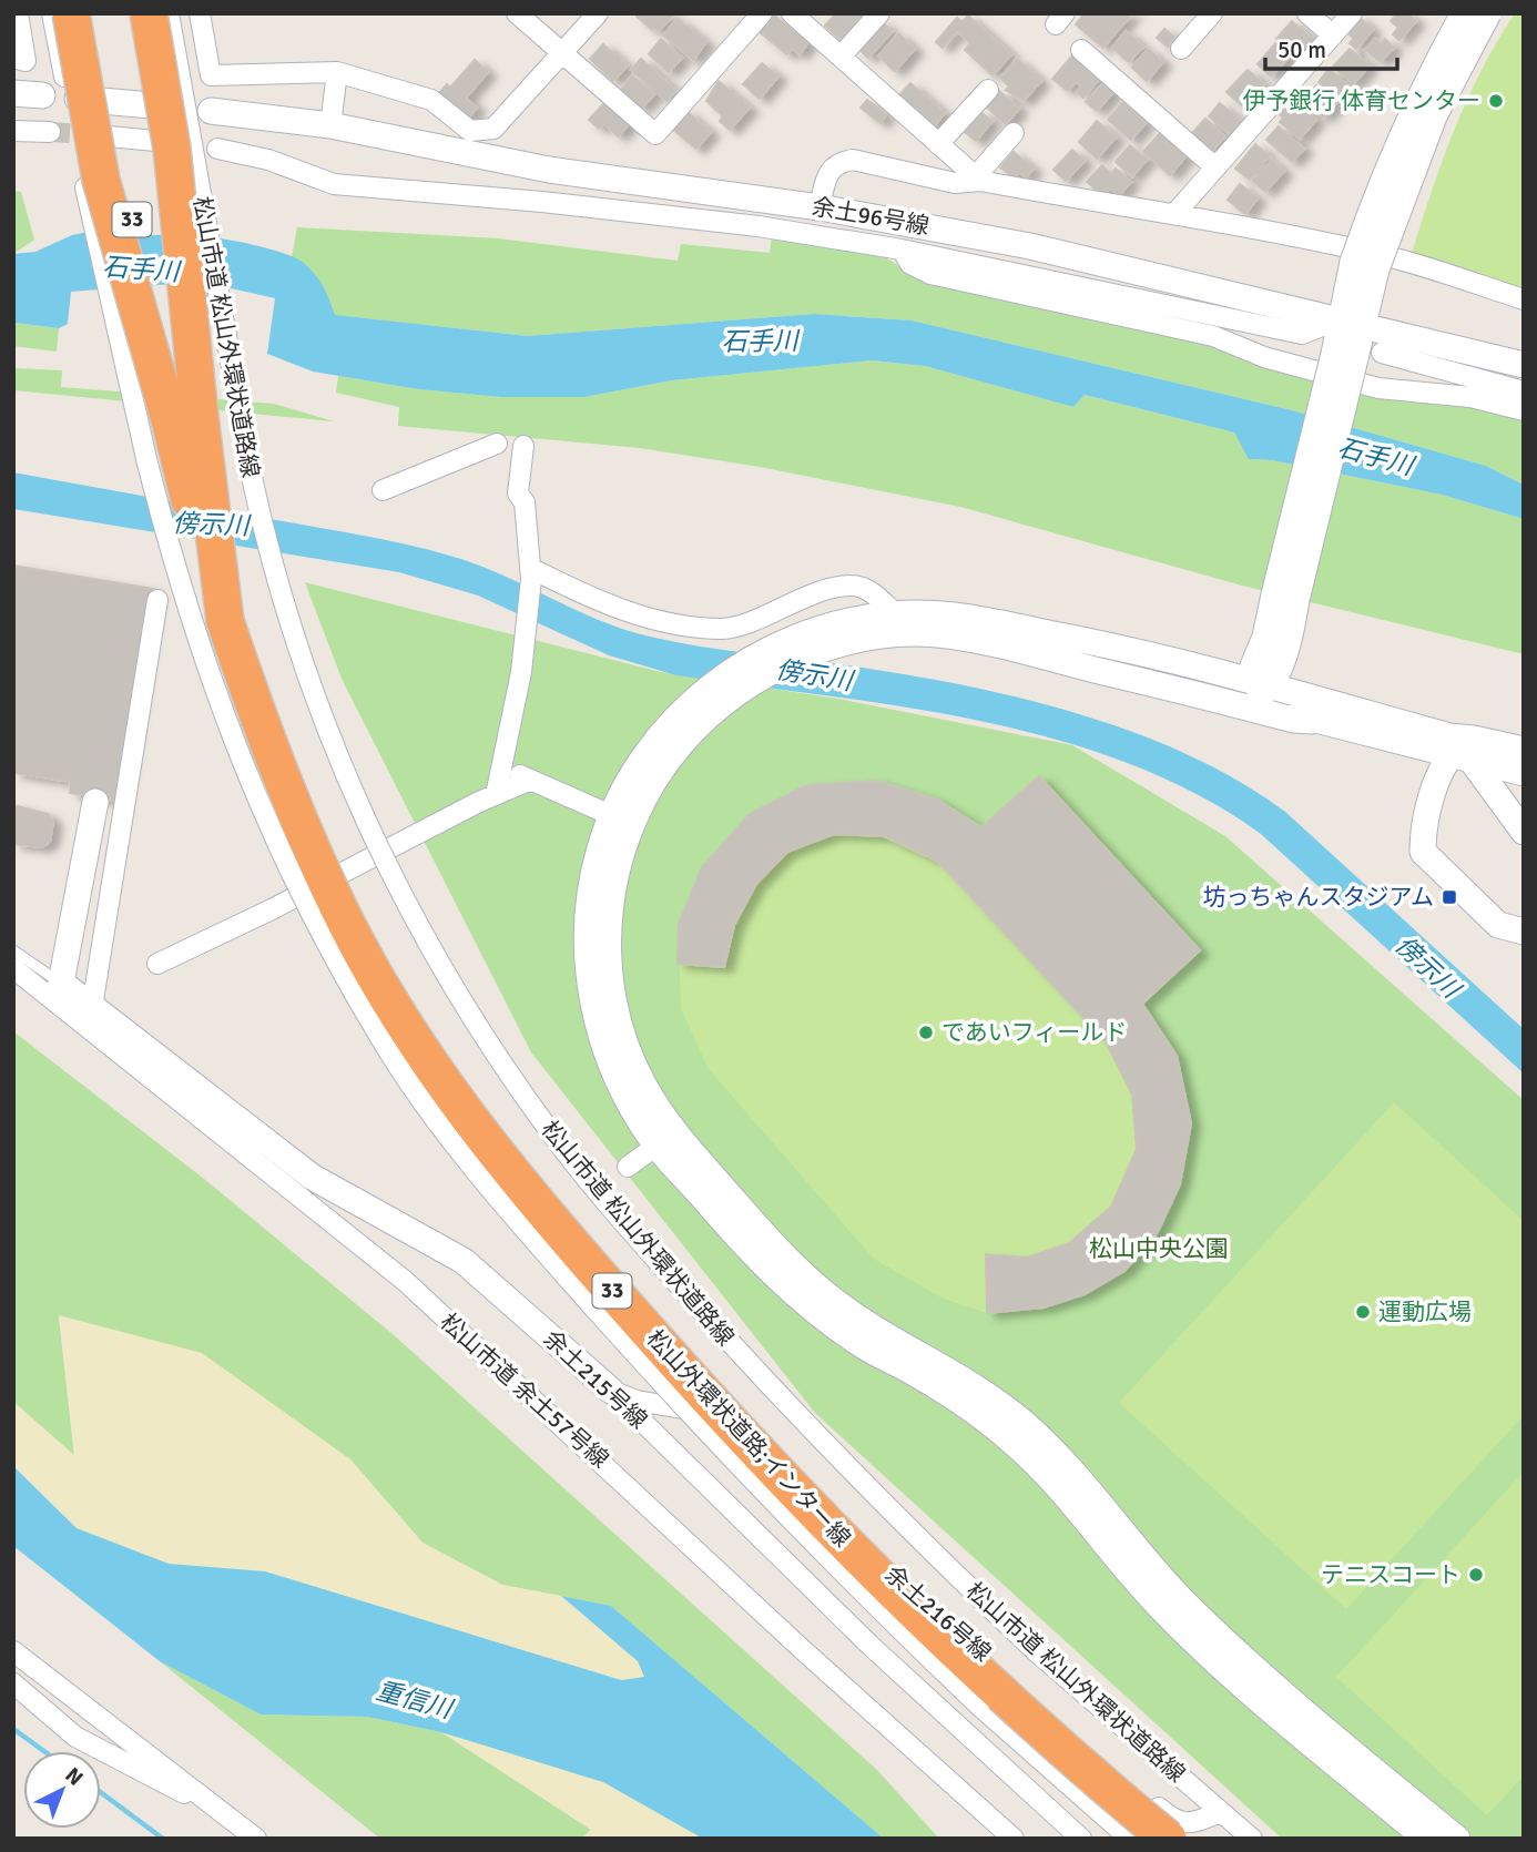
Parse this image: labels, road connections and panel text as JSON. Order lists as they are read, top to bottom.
{
  "streets": {
    "highway": ["33", "松山外環状道路;インター線"],
    "street": [
      "余土96号線",
      "松山市道 松山外環状道路線",
      "余土215号線",
      "松山市道 余土57号線",
      "余土216号線"
    ]
  },
  "crossings": [
    ["33", "松山外環状道路;インター線"],
    ["松山市道 松山外環状道路線", "余土216号線"],
    ["余土215号線", "松山市道 余土57号線"],
    ["余土215号線", "余土216号線"]
  ],
  "water": ["石手川", "傍示川", "重信川"],
  "parks": ["松山中央公園"],
  "places": {
    "other": [
      "伊予銀行 体育センター",
      "であいフィールド",
      "運動広場",
      "テニスコート"
    ],
    "transit": ["坊っちゃんスタジアム"]
  },
  "scale_bar": "50 m",
  "north": "top right"
}
